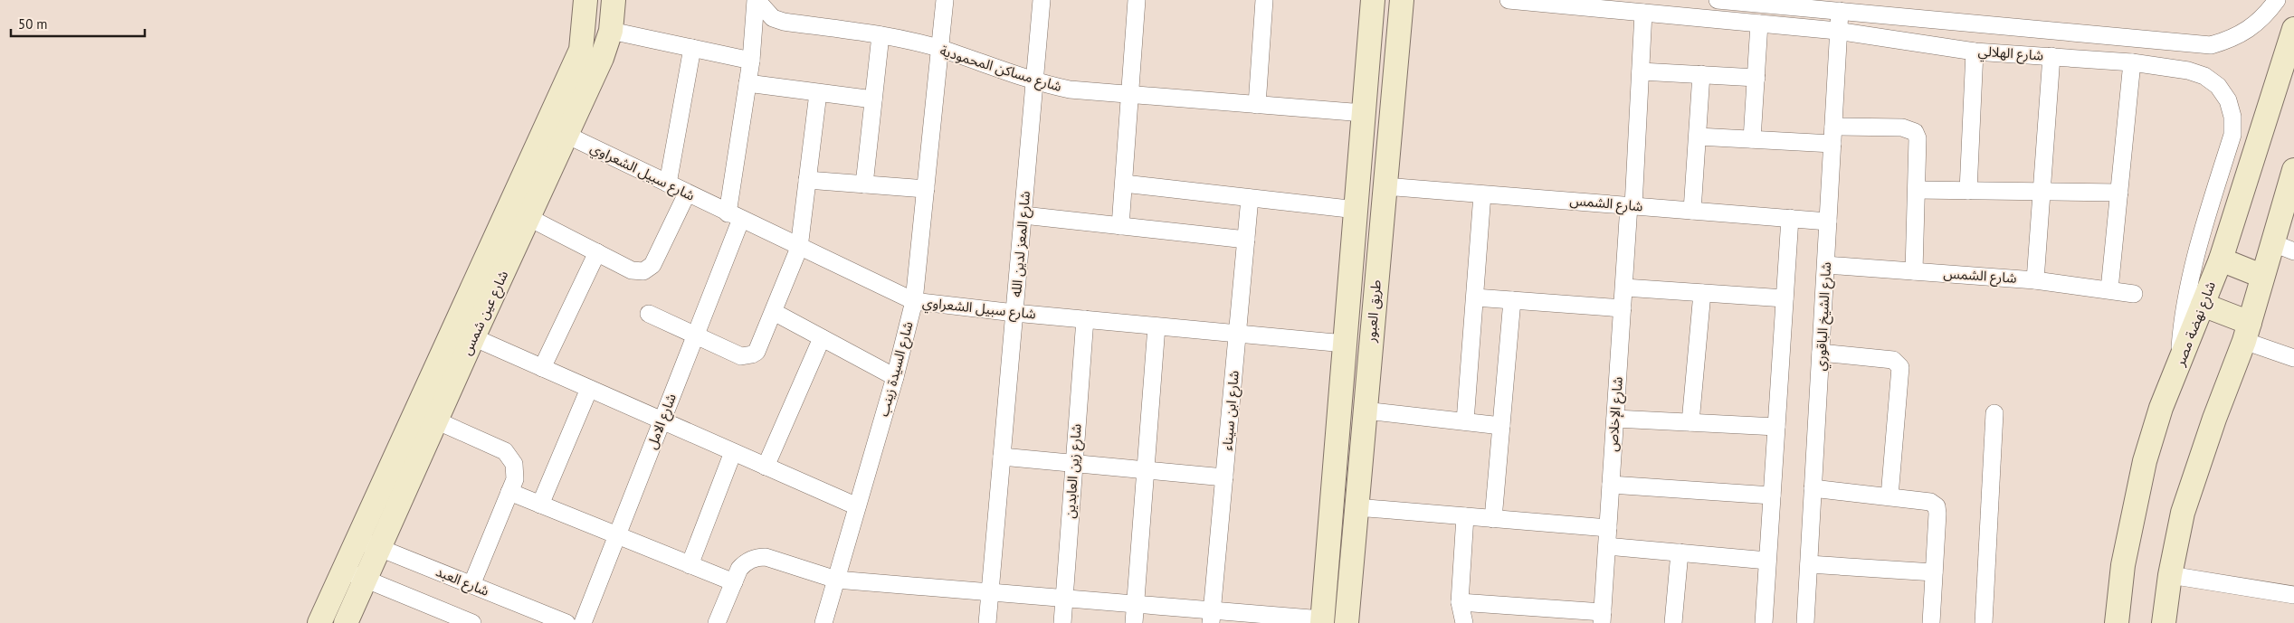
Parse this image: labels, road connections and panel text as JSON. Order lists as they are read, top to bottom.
{
  "streets": {
    "street": [
      "شارع الهلالي",
      "شارع مساكن المحمودية",
      "شارع سبيل الشعراوي",
      "شارع الشمس",
      "شارع المعز لدين الله",
      "طريق العبور",
      "شارع عين شمس",
      "شارع الشيخ الباقوري",
      "شارع نهضة مصر",
      "شارع السيدة زينب",
      "شارع ابن سيناء",
      "شارع الإخلاص",
      "شارع الامل",
      "شارع زين العابدين",
      "شارع العبد"
    ]
  },
  "crossings": [
    ["شارع الهلالي", "شارع الشيخ الباقوري"],
    ["شارع الهلالي", "شارع نهضة مصر"],
    ["شارع الهلالي", "شارع الإخلاص"],
    ["شارع مساكن المحمودية", "شارع المعز لدين الله"],
    ["شارع مساكن المحمودية", "طريق العبور"],
    ["شارع مساكن المحمودية", "شارع السيدة زينب"],
    ["شارع مساكن المحمودية", "شارع الامل"],
    ["شارع سبيل الشعراوي", "شارع المعز لدين الله"],
    ["شارع سبيل الشعراوي", "طريق العبور"],
    ["شارع سبيل الشعراوي", "شارع عين شمس"],
    ["شارع سبيل الشعراوي", "شارع السيدة زينب"],
    ["شارع سبيل الشعراوي", "شارع ابن سيناء"],
    ["شارع سبيل الشعراوي", "شارع الامل"],
    ["شارع سبيل الشعراوي", "شارع زين العابدين"],
    ["شارع الشمس", "طريق العبور"],
    ["شارع الشمس", "شارع الشيخ الباقوري"],
    ["شارع الشمس", "شارع الإخلاص"],
    ["شارع عين شمس", "شارع العبد"]
  ],
  "scale_bar": "50 m"
}
